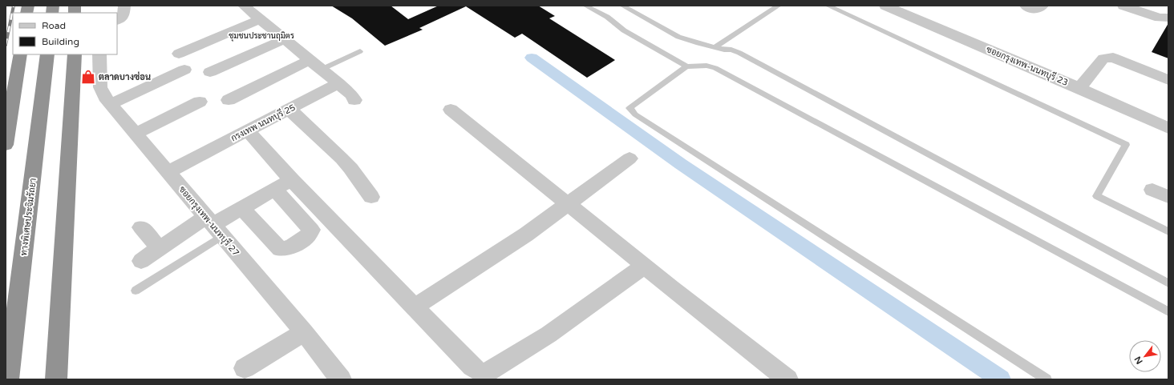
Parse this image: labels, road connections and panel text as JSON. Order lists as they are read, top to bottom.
{
  "streets": {
    "highway": ["ทางพิเศษประจิมรัถยา"],
    "street": ["ซอยกรุงเทพ-นนทบุรี 23", "กรงเทพ นนทบุรี 25", "ซอยกรุงเทพ-นนทบุรี 27"]
  },
  "crossings": [
    ["กรงเทพ นนทบุรี 25", "ซอยกรุงเทพ-นนทบุรี 27"]
  ],
  "districts": ["ชุมชนประชานฤมิตร"],
  "places": {
    "shop": ["ตลาดบางซ่อน"]
  },
  "legend": ["Road", "Building"],
  "north": "bottom left"
}
